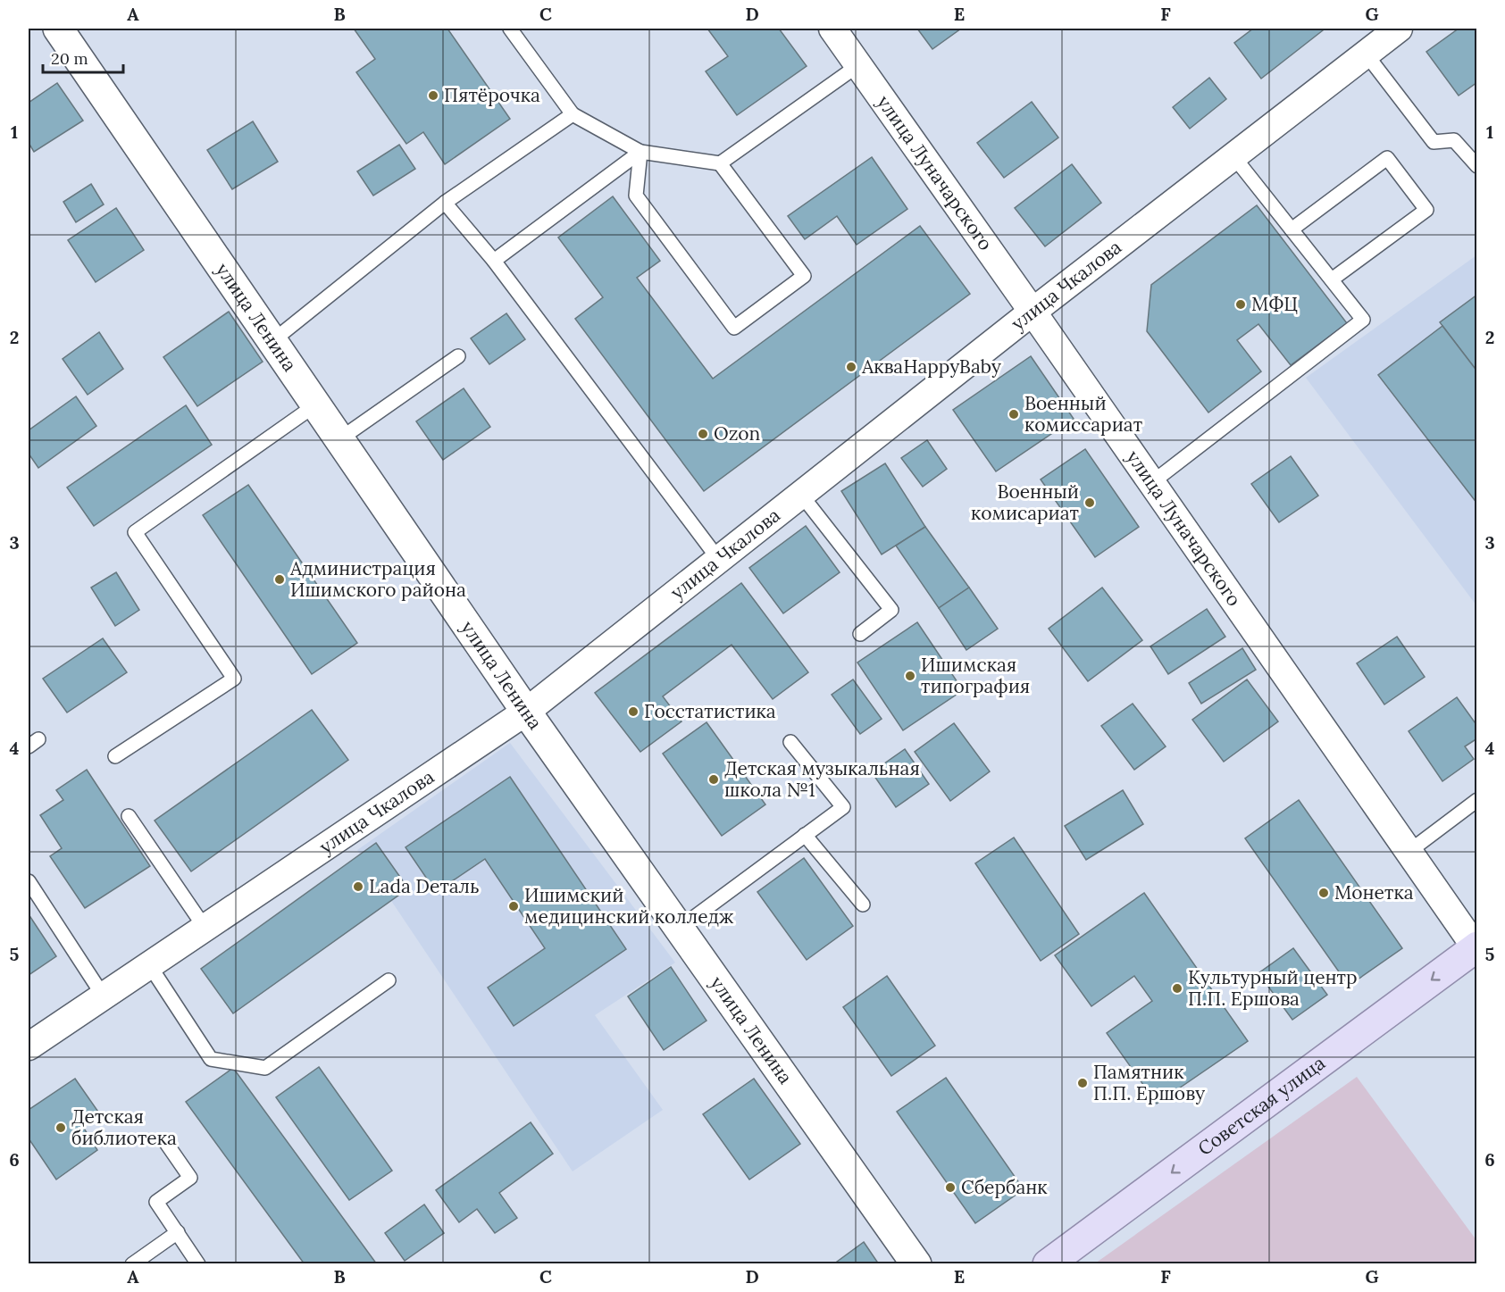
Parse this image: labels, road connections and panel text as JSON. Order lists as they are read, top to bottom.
{
  "streets": {
    "main road": ["Советская улица"],
    "street": ["улица Луначарского", "улица Чкалова", "улица Ленина"]
  },
  "crossings": [
    ["улица Луначарского", "улица Чкалова"],
    ["улица Луначарского", "Советская улица"],
    ["улица Чкалова", "улица Ленина"]
  ],
  "one_way": ["Советская улица"],
  "places": [
    "Пятёрочка",
    "МФЦ",
    "АкваHappyBaby",
    "Военный комиссариат",
    "Ozon",
    "Военный комисариат",
    "Администрация Ишимского района",
    "Ишимская типография",
    "Госстатистика",
    "Детская музыкальная школа №1",
    "Lada Dеталь",
    "Монетка",
    "Ишимский медицинский колледж",
    "Культурный центр П.П. Ершова",
    "Памятник П.П. Ершову",
    "Детская библиотека",
    "Сбербанк"
  ],
  "scale_bar": "20 m",
  "grid": {
    "columns": [
      "A",
      "B",
      "C",
      "D",
      "E",
      "F",
      "G"
    ],
    "rows": [
      "1",
      "2",
      "3",
      "4",
      "5",
      "6"
    ]
  }
}
